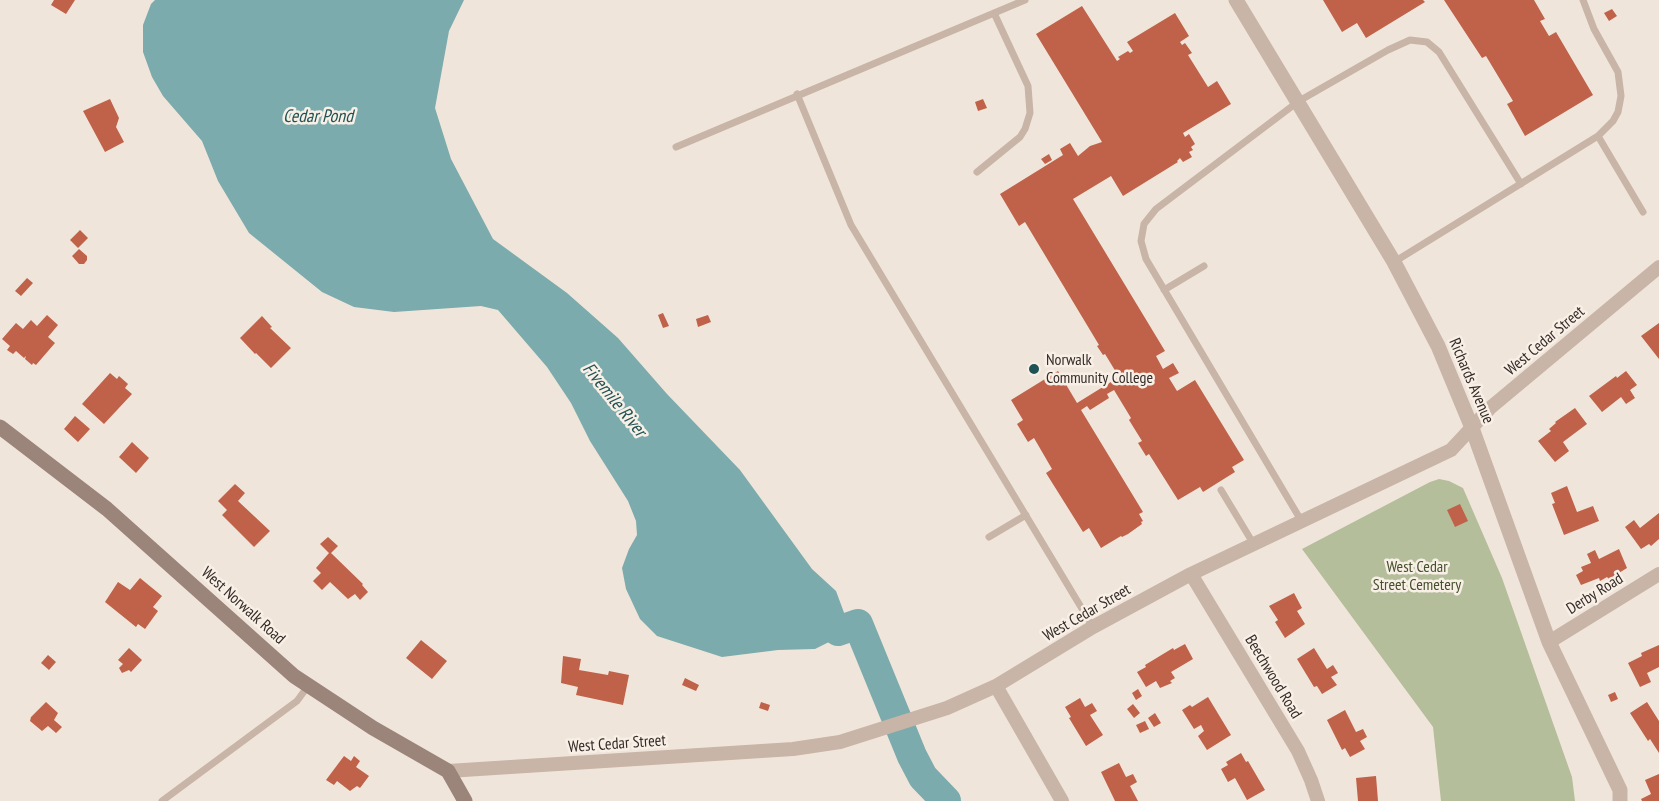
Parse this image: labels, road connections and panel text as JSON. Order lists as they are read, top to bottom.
{
  "streets": {
    "main road": ["West Norwalk Road"],
    "street": [
      "West Cedar Street",
      "Richards Avenue",
      "Derby Road",
      "Beechwood Road"
    ]
  },
  "crossings": [
    ["West Cedar Street", "Richards Avenue"],
    ["West Cedar Street", "West Norwalk Road"],
    ["West Cedar Street", "Beechwood Road"],
    ["Richards Avenue", "Derby Road"]
  ],
  "water": ["Cedar Pond", "Fivemile River"],
  "parks": ["West Cedar Street Cemetery"],
  "places": ["Norwalk Community College"]
}
